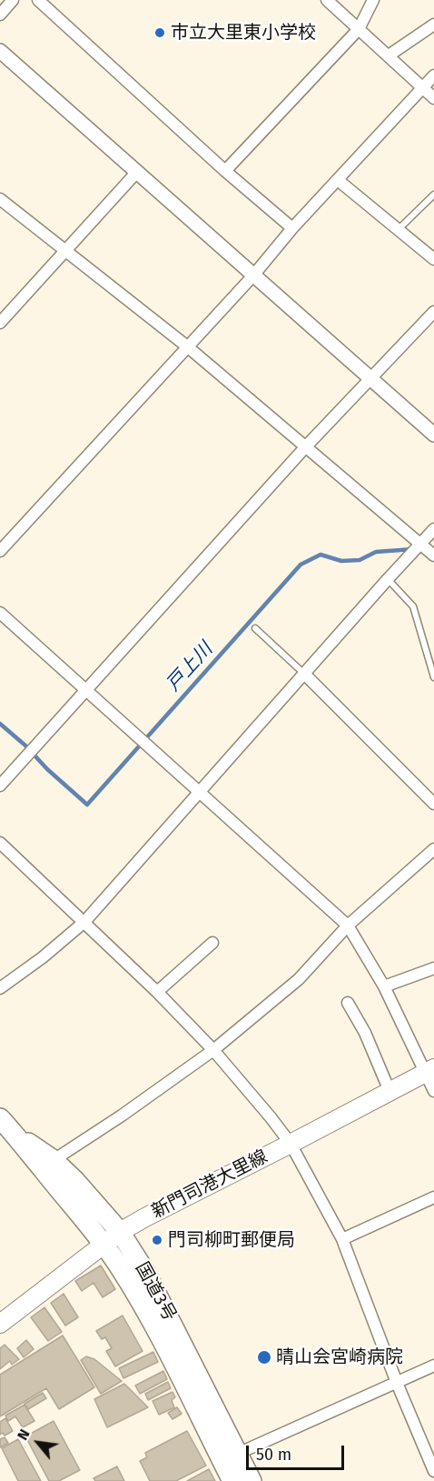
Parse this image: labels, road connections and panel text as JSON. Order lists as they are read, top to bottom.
{
  "streets": {
    "highway": ["国道3号"],
    "main road": ["新門司港大里線"]
  },
  "crossings": [
    ["新門司港大里線", "国道3号"]
  ],
  "water": ["戸上川"],
  "places": ["市立大里東小学校", "門司柳町郵便局", "晴山会宮崎病院"],
  "scale_bar": "50 m",
  "north": "top left"
}
